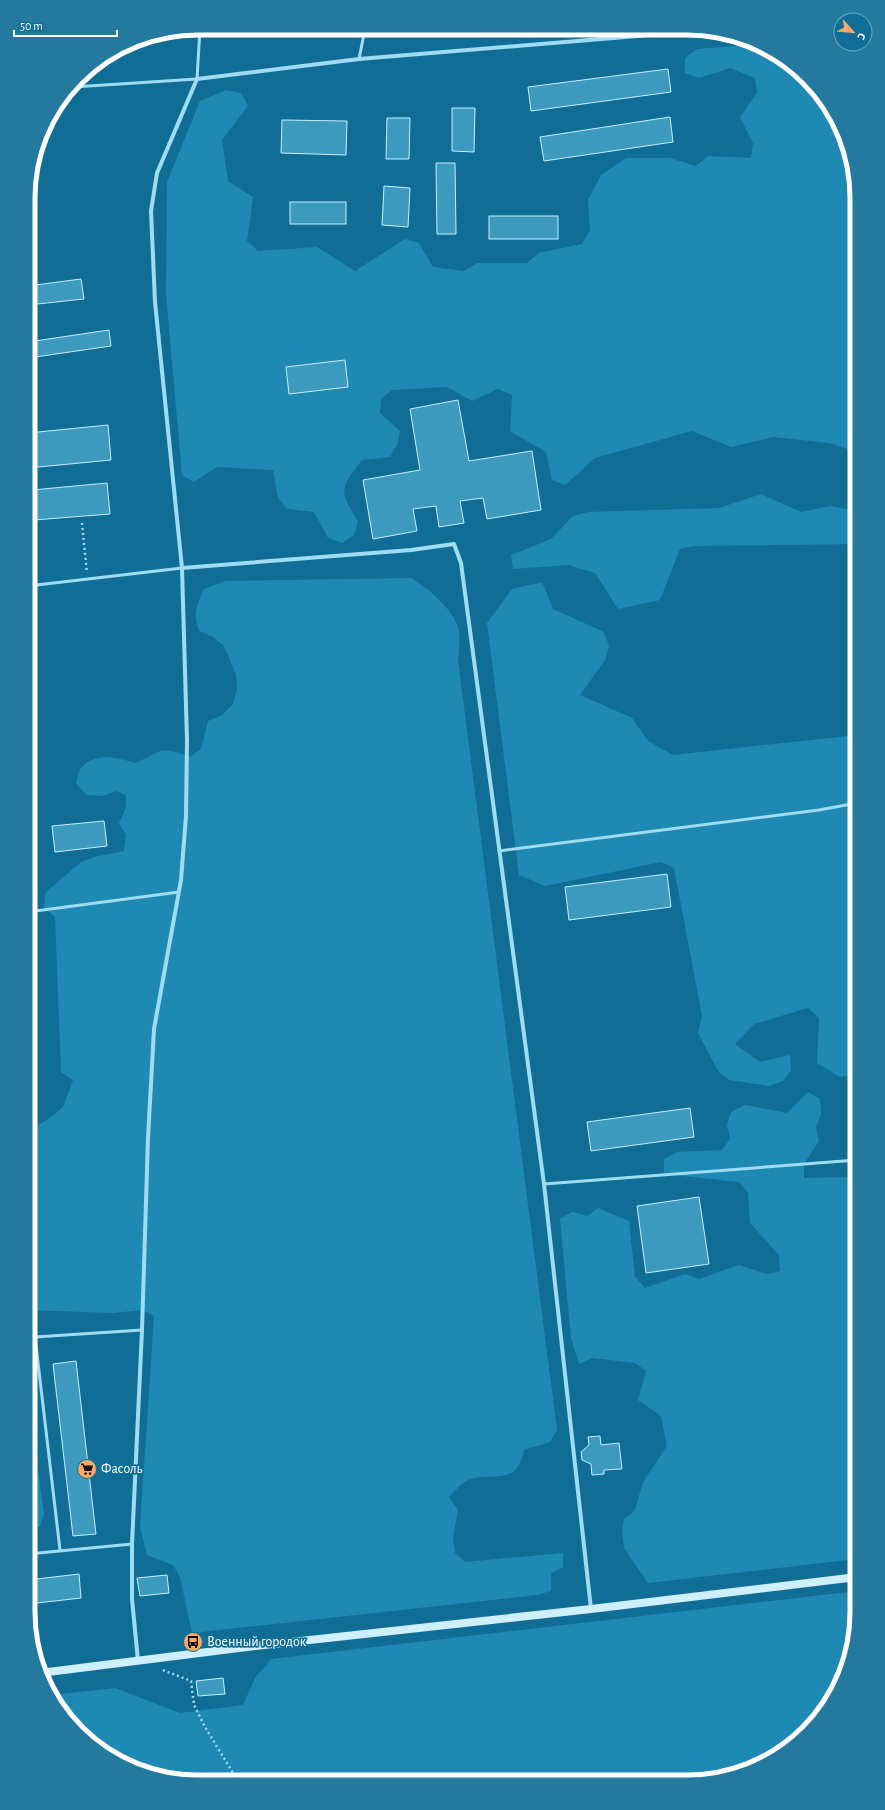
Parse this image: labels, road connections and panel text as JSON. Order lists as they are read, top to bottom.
{
  "places": {
    "supermarket": ["Фасоль"],
    "bus stop": ["Военный городок"]
  },
  "scale_bar": "50 m",
  "north": "bottom right"
}
